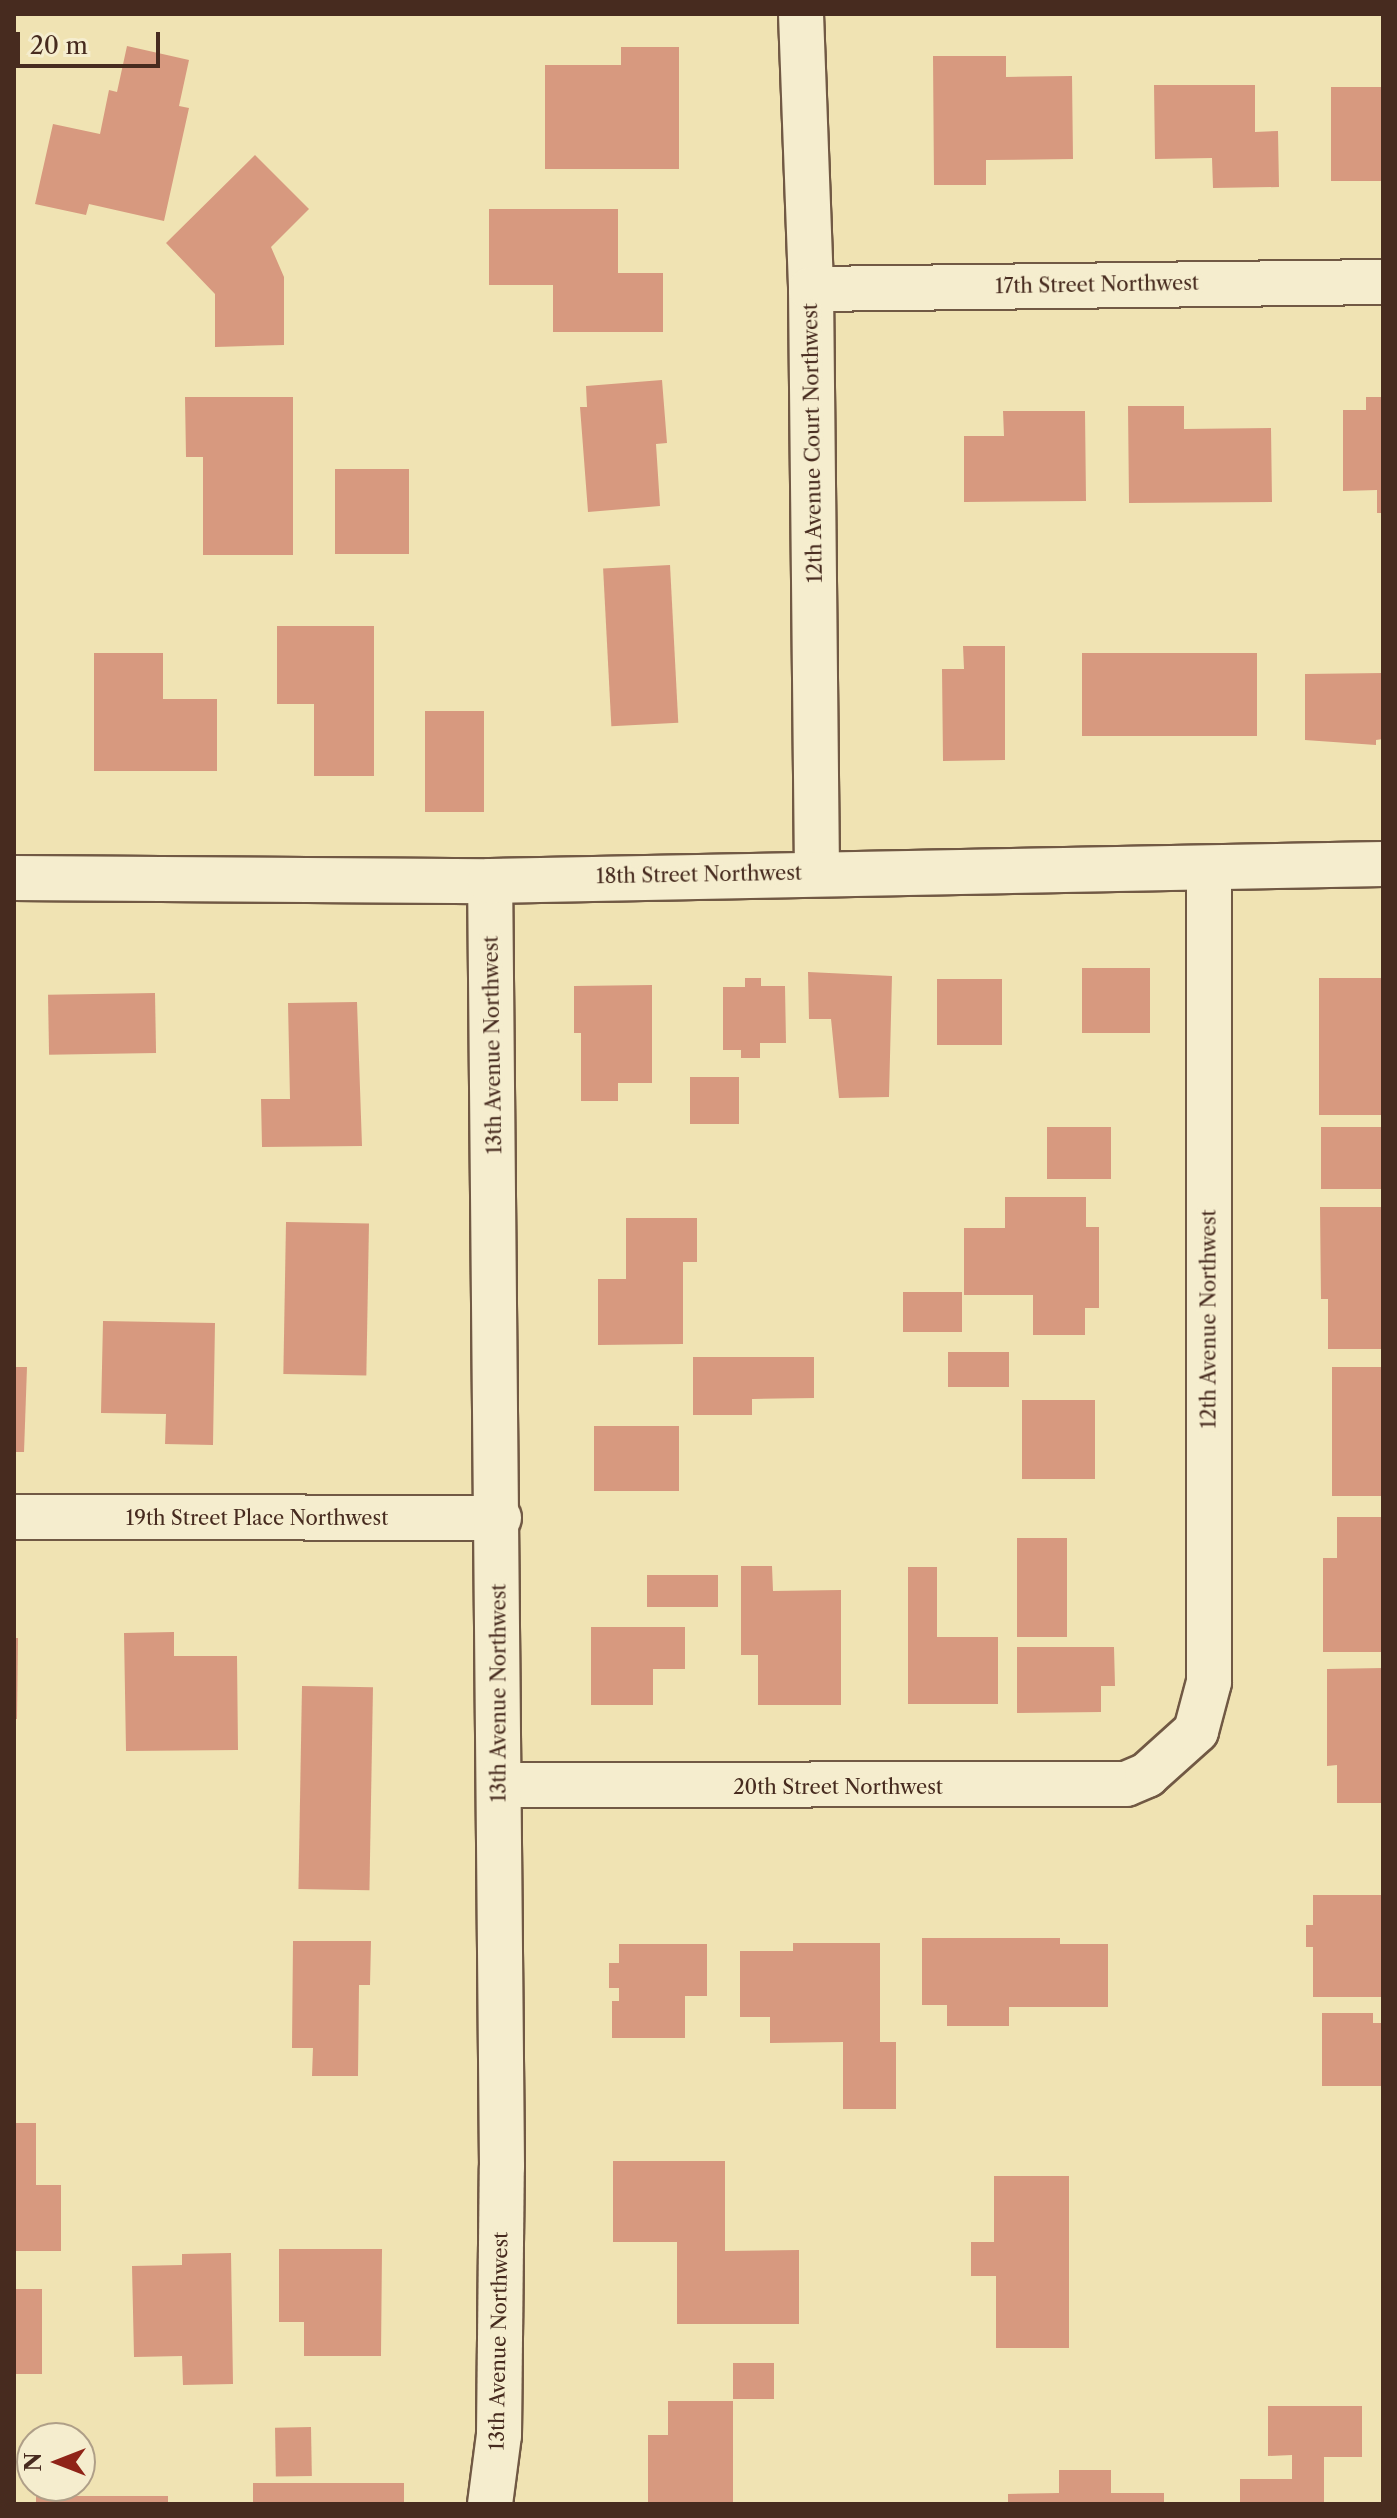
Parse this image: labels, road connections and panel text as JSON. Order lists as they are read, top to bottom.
{
  "streets": {
    "street": [
      "17th Street Northwest",
      "12th Avenue Court Northwest",
      "18th Street Northwest",
      "13th Avenue Northwest",
      "12th Avenue Northwest",
      "19th Street Place Northwest",
      "20th Street Northwest"
    ]
  },
  "crossings": [
    ["17th Street Northwest", "12th Avenue Court Northwest"],
    ["12th Avenue Court Northwest", "18th Street Northwest"],
    ["18th Street Northwest", "13th Avenue Northwest"],
    ["18th Street Northwest", "12th Avenue Northwest"],
    ["13th Avenue Northwest", "19th Street Place Northwest"],
    ["13th Avenue Northwest", "20th Street Northwest"],
    ["12th Avenue Northwest", "20th Street Northwest"]
  ],
  "scale_bar": "20 m",
  "north": "left"
}
